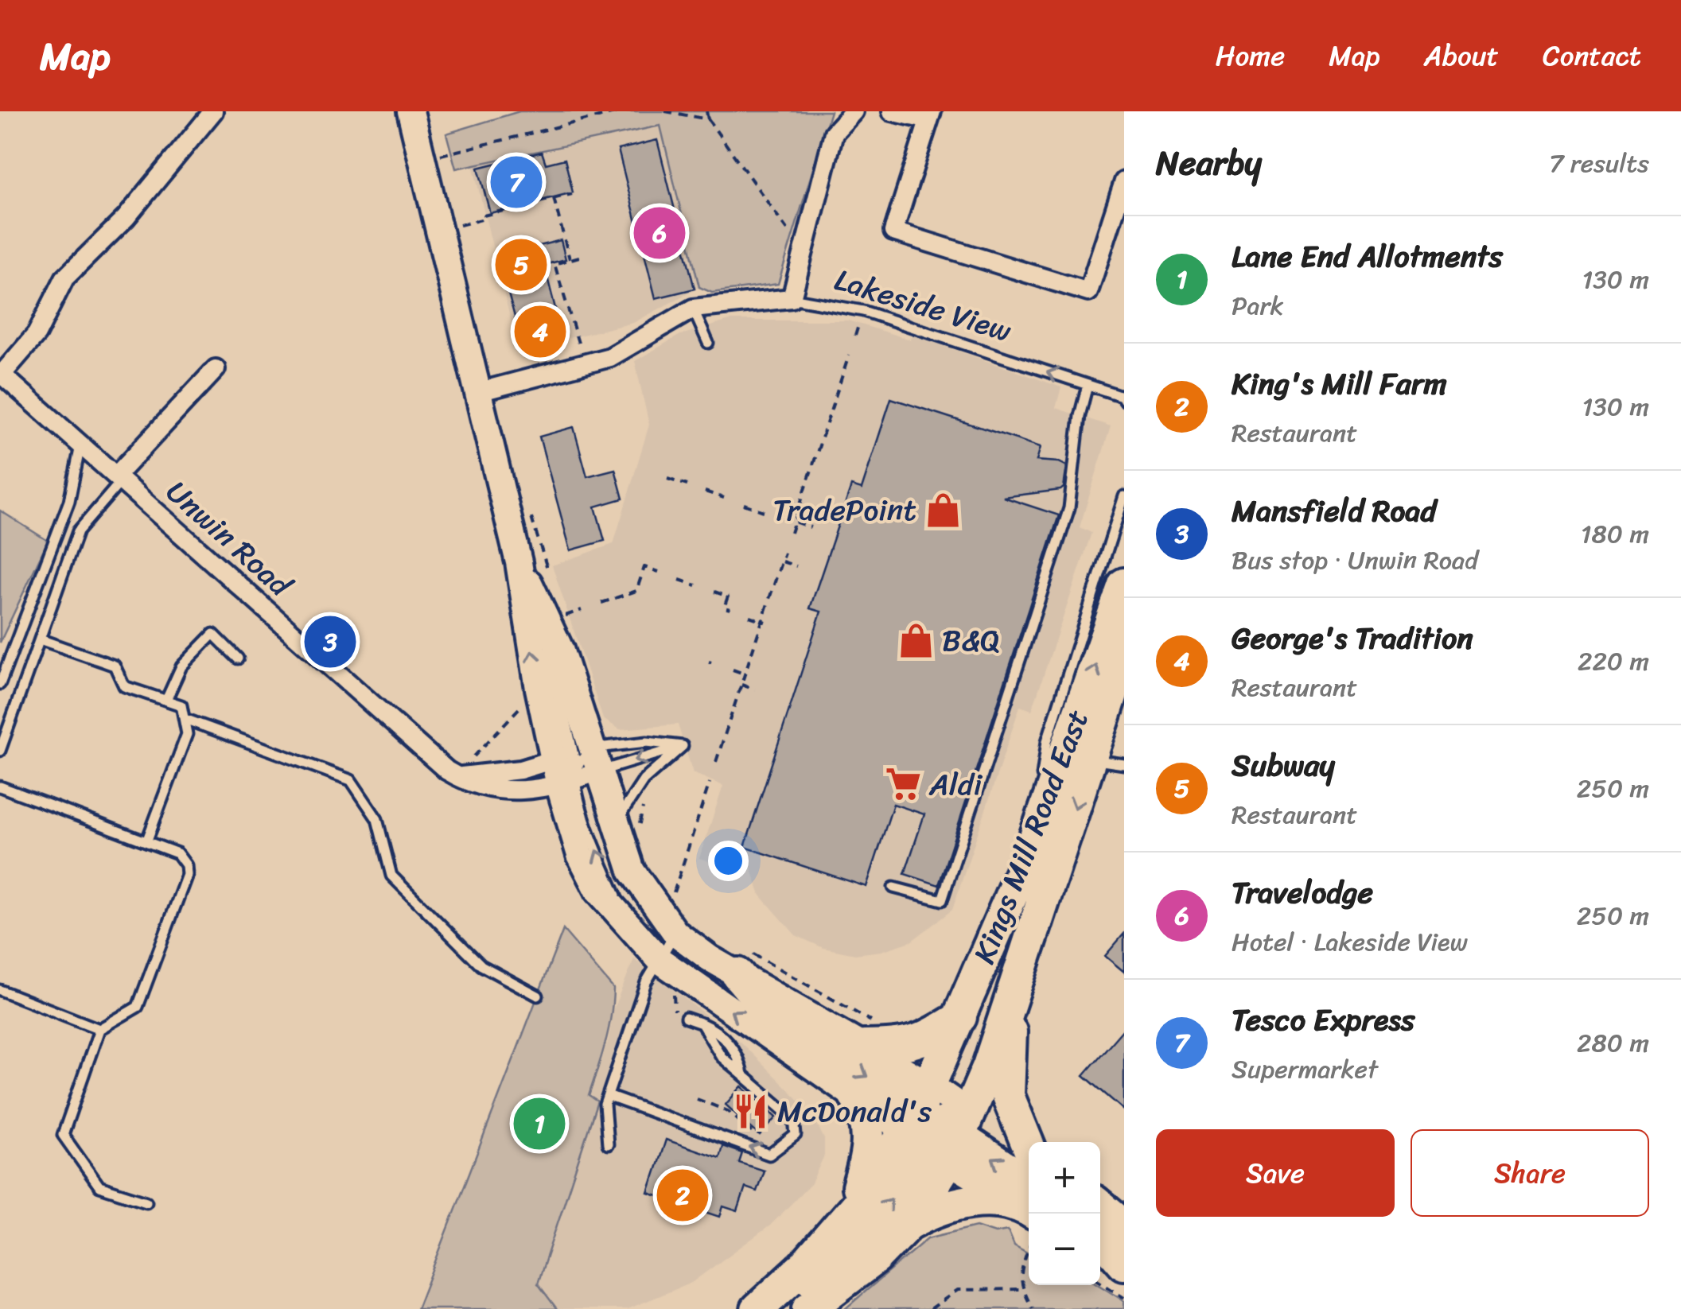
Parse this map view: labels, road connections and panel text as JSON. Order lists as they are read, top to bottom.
{
  "streets": {
    "highway": ["Kings Mill Road East"],
    "street": ["Lakeside View", "Unwin Road"]
  },
  "one_way": ["Lakeside View"],
  "places": {
    "shop": ["TradePoint", "B&Q"],
    "supermarket": ["Aldi"],
    "restaurant": ["McDonald's"]
  },
  "page": {
    "header": "Map",
    "nav": [
      "Home",
      "Map",
      "About",
      "Contact"
    ],
    "heading": ["Nearby", "7 results"],
    "pins": [
      "7",
      "6",
      "5",
      "4",
      "3",
      "1",
      "2"
    ],
    "list": [
      {
        "mark": "1",
        "name": "Lane End Allotments",
        "note": "Park",
        "value": "130 m"
      },
      {
        "mark": "2",
        "name": "King's Mill Farm",
        "note": "Restaurant",
        "value": "130 m"
      },
      {
        "mark": "3",
        "name": "Mansfield Road",
        "note": "Bus stop · Unwin Road",
        "value": "180 m"
      },
      {
        "mark": "4",
        "name": "George's Tradition",
        "note": "Restaurant",
        "value": "220 m"
      },
      {
        "mark": "5",
        "name": "Subway",
        "note": "Restaurant",
        "value": "250 m"
      },
      {
        "mark": "6",
        "name": "Travelodge",
        "note": "Hotel · Lakeside View",
        "value": "250 m"
      },
      {
        "mark": "7",
        "name": "Tesco Express",
        "note": "Supermarket",
        "value": "280 m"
      }
    ],
    "buttons": ["Save", "Share"],
    "map_buttons": ["+", "−"]
  }
}
